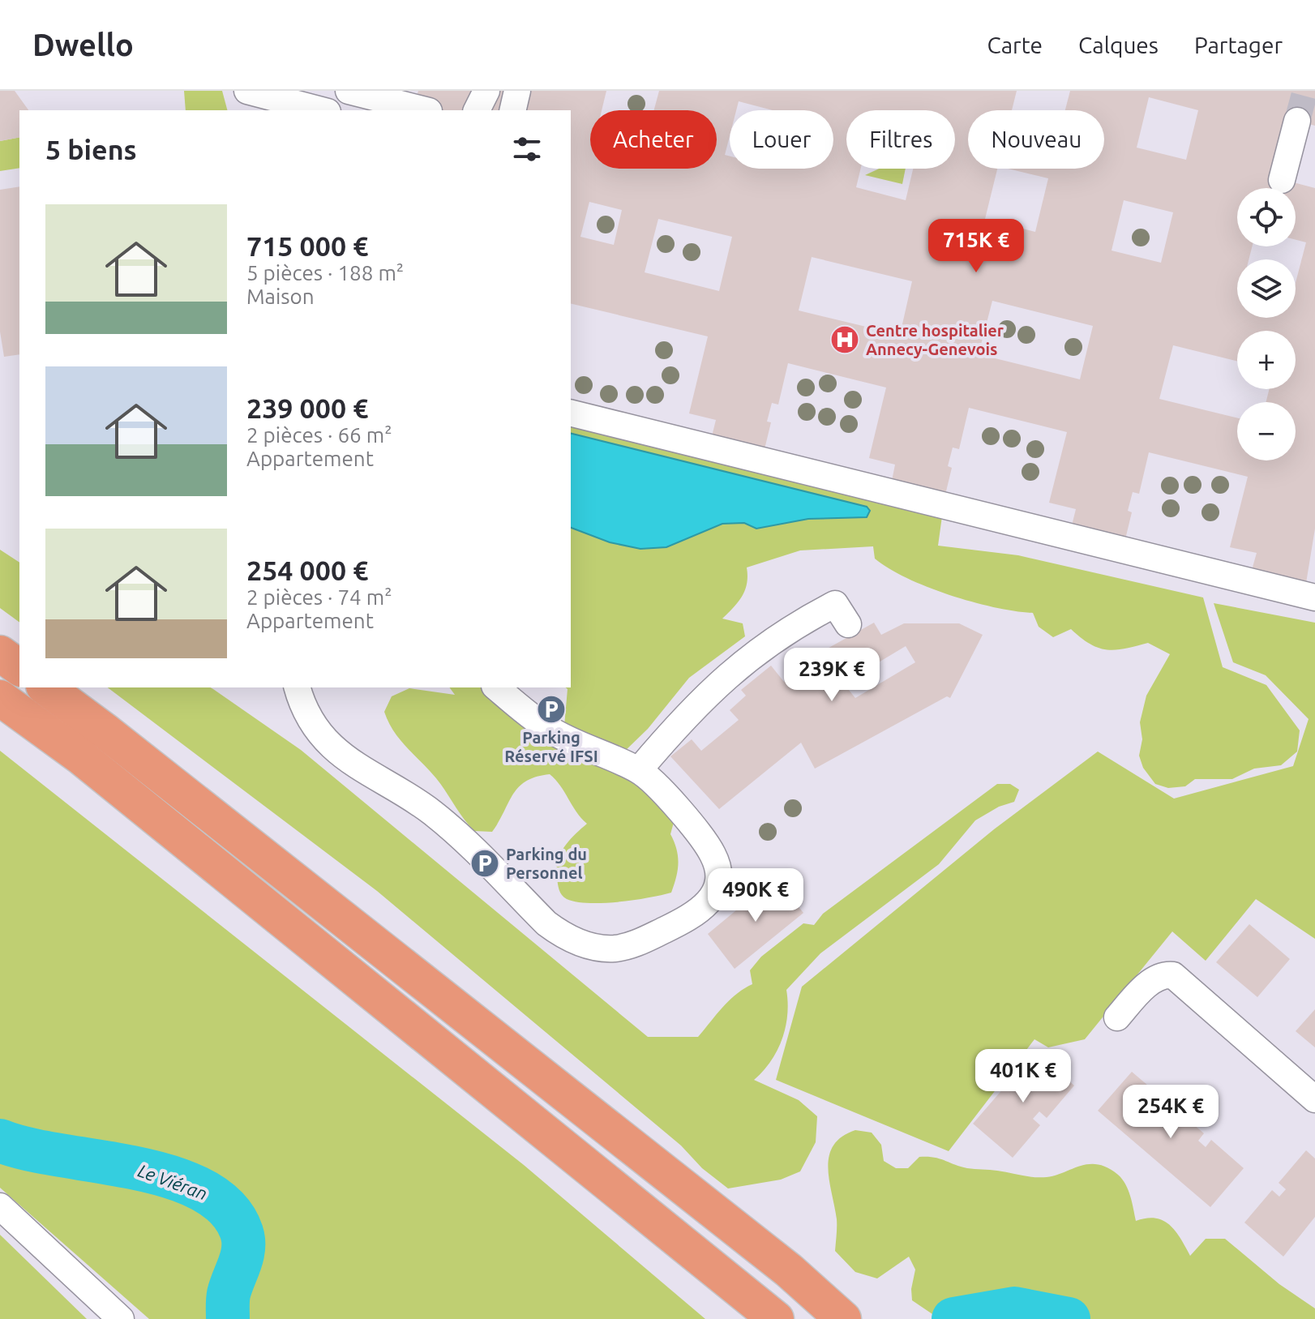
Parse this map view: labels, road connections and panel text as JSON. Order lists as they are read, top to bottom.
{
  "water": ["Le Viéran"],
  "places": {
    "hospital": ["Centre hospitalier Annecy-Genevois"],
    "parking": ["Parking Réservé IFSI", "Parking du Personnel"]
  },
  "page": {
    "header": "Dwello",
    "nav": ["Carte", "Calques", "Partager"],
    "chip": [
      "Acheter",
      "Louer",
      "Filtres",
      "Nouveau"
    ],
    "heading": "5 biens",
    "map_buttons": ["+", "−"],
    "list": [
      {
        "name": "715 000 €",
        "note": "5 pièces · 188 m² · Maison"
      },
      {
        "name": "239 000 €",
        "note": "2 pièces · 66 m² · Appartement"
      },
      {
        "name": "254 000 €",
        "note": "2 pièces · 74 m² · Appartement"
      }
    ],
    "price": [
      "715K €",
      "239K €",
      "490K €",
      "401K €",
      "254K €"
    ]
  }
}
